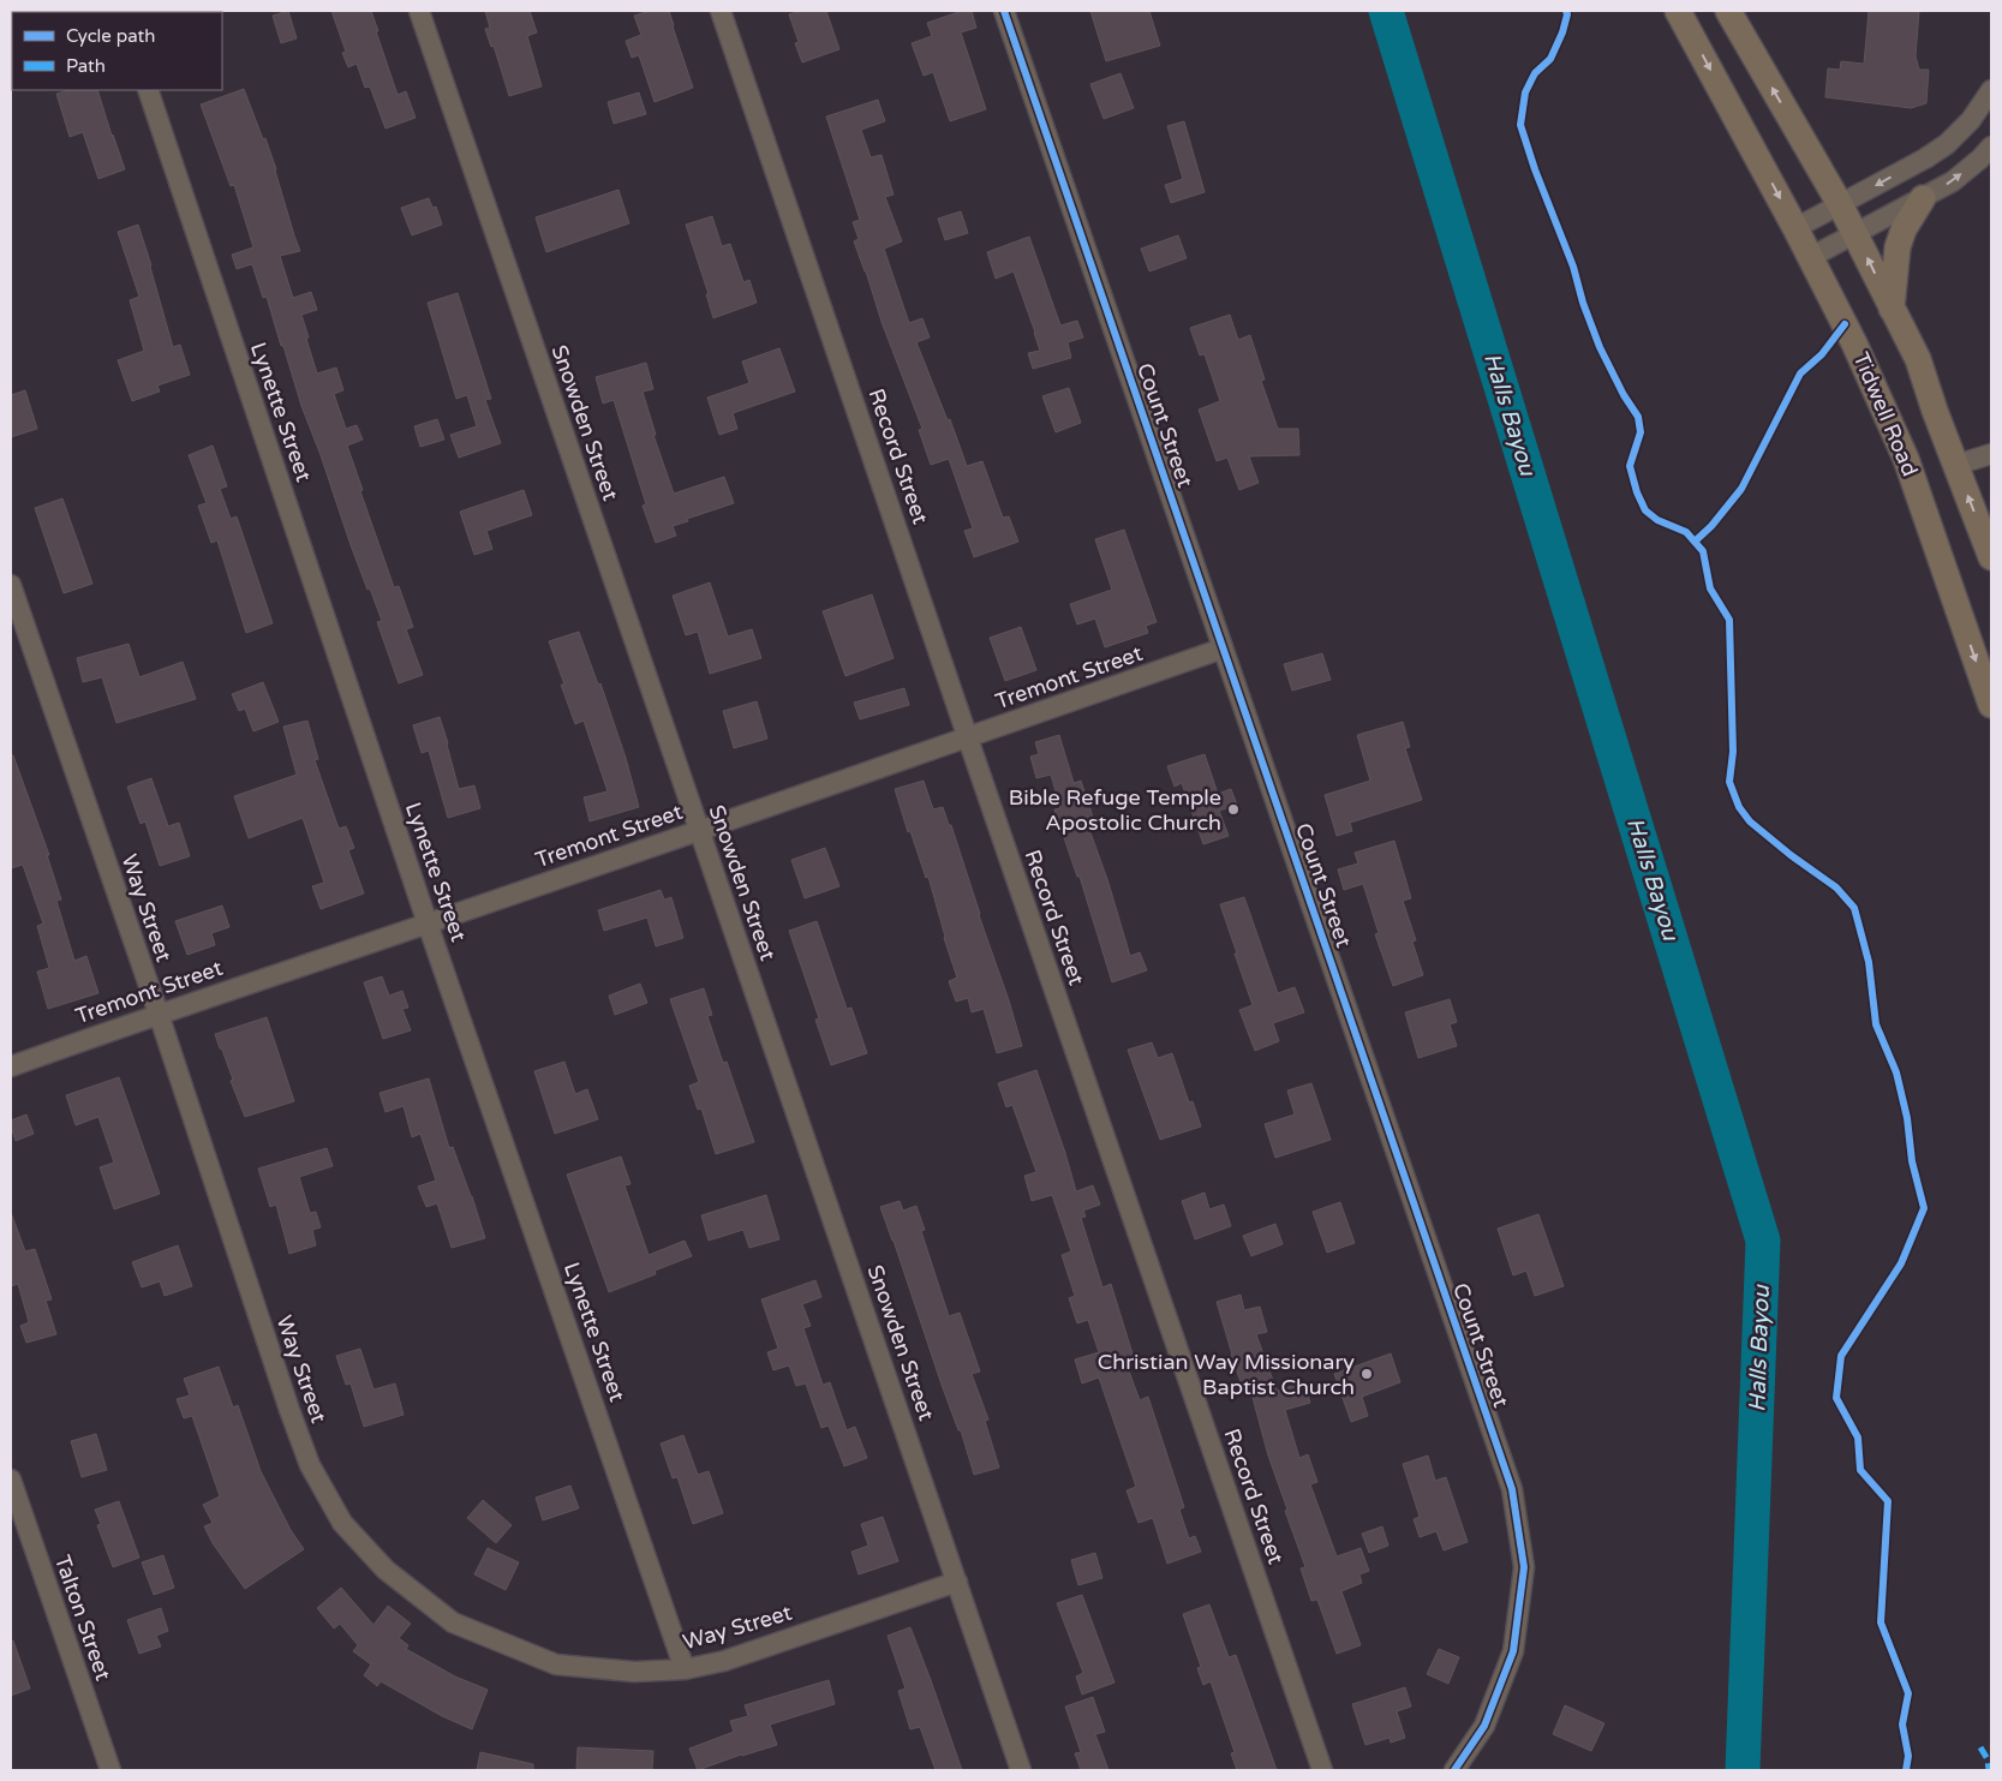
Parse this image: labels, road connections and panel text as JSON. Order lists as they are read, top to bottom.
{
  "streets": {
    "main road": ["Tidwell Road"],
    "street": [
      "Lynette Street",
      "Snowden Street",
      "Count Street",
      "Record Street",
      "Tremont Street",
      "Way Street",
      "Talton Street"
    ]
  },
  "crossings": [
    ["Lynette Street", "Tremont Street"],
    ["Lynette Street", "Way Street"],
    ["Snowden Street", "Tremont Street"],
    ["Snowden Street", "Way Street"],
    ["Count Street", "Tremont Street"],
    ["Record Street", "Tremont Street"],
    ["Tremont Street", "Way Street"]
  ],
  "water": ["Halls Bayou"],
  "places": ["Bible Refuge Temple Apostolic Church", "Christian Way Missionary Baptist Church"],
  "legend": ["Cycle path", "Path"]
}
